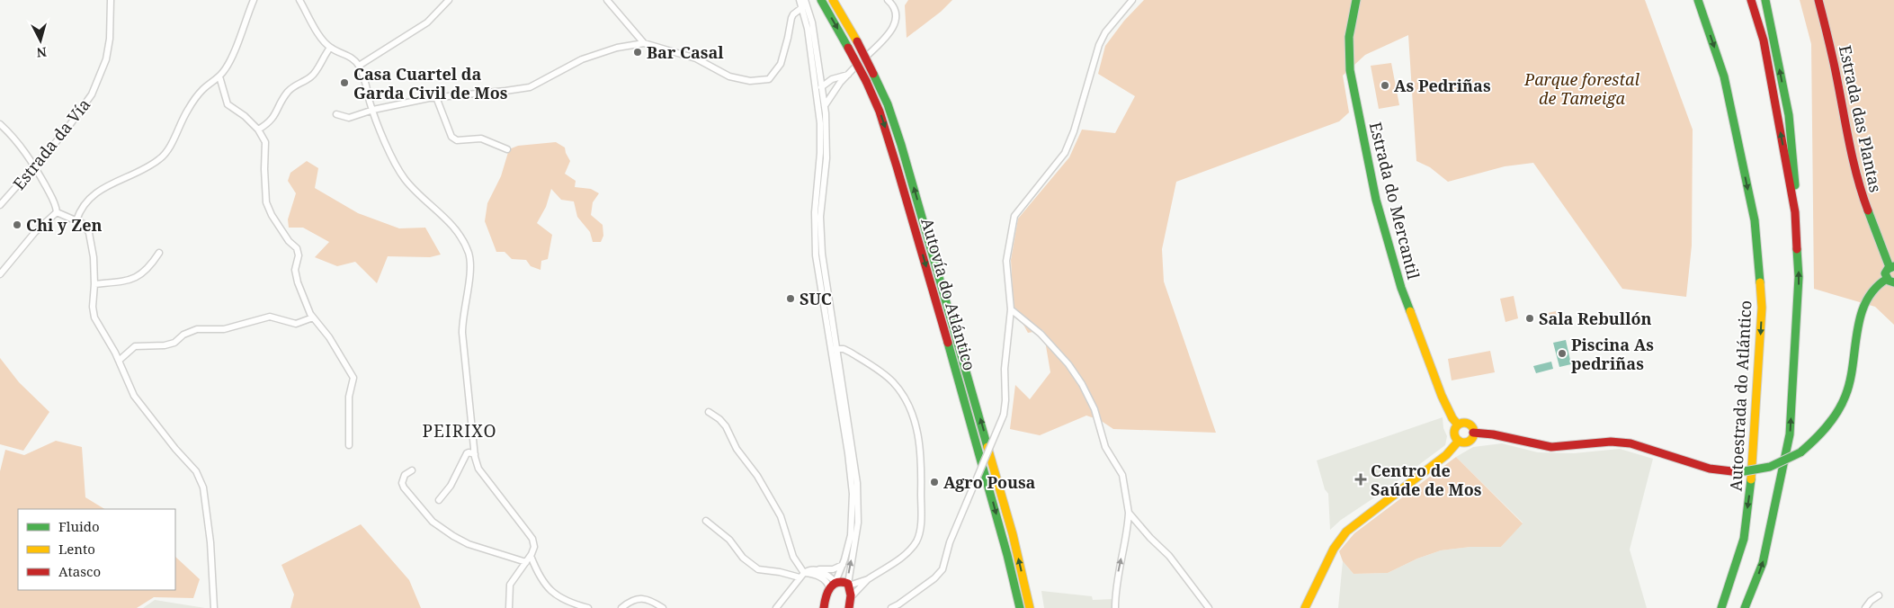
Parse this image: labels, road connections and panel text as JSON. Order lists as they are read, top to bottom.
{
  "streets": {
    "main road": [
      "Estrada das Plantas",
      "Estrada do Mercantil",
      "Autovía do Atlántico",
      "Autoestrada do Atlántico"
    ],
    "street": ["Estrada da Vía"]
  },
  "districts": ["PEIRIXO"],
  "parks": ["Parque forestal de Tameiga"],
  "places": {
    "other": [
      "Bar Casal",
      "Casa Cuartel da Garda Civil de Mos",
      "As Pedriñas",
      "Chi y Zen",
      "SUC",
      "Sala Rebullón",
      "Piscina As pedriñas",
      "Agro Pousa"
    ],
    "health": ["Centro de Saúde de Mos"]
  },
  "legend": ["Fluido", "Lento", "Atasco"],
  "north": "bottom"
}
